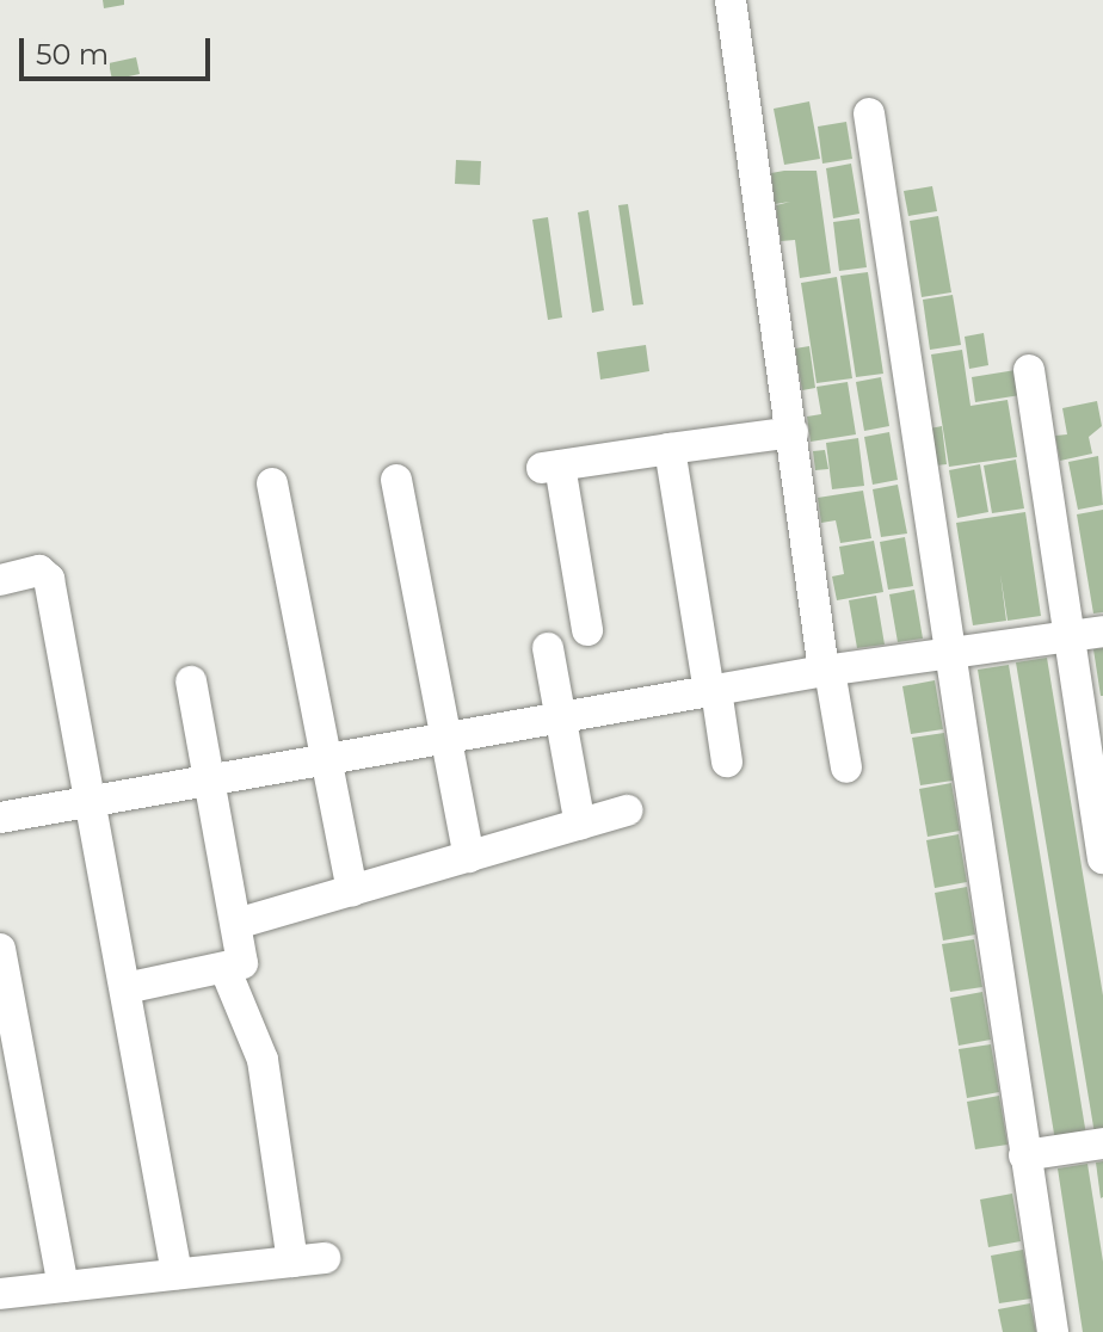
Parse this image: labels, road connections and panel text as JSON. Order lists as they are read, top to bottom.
{
  "scale_bar": "50 m"
}
